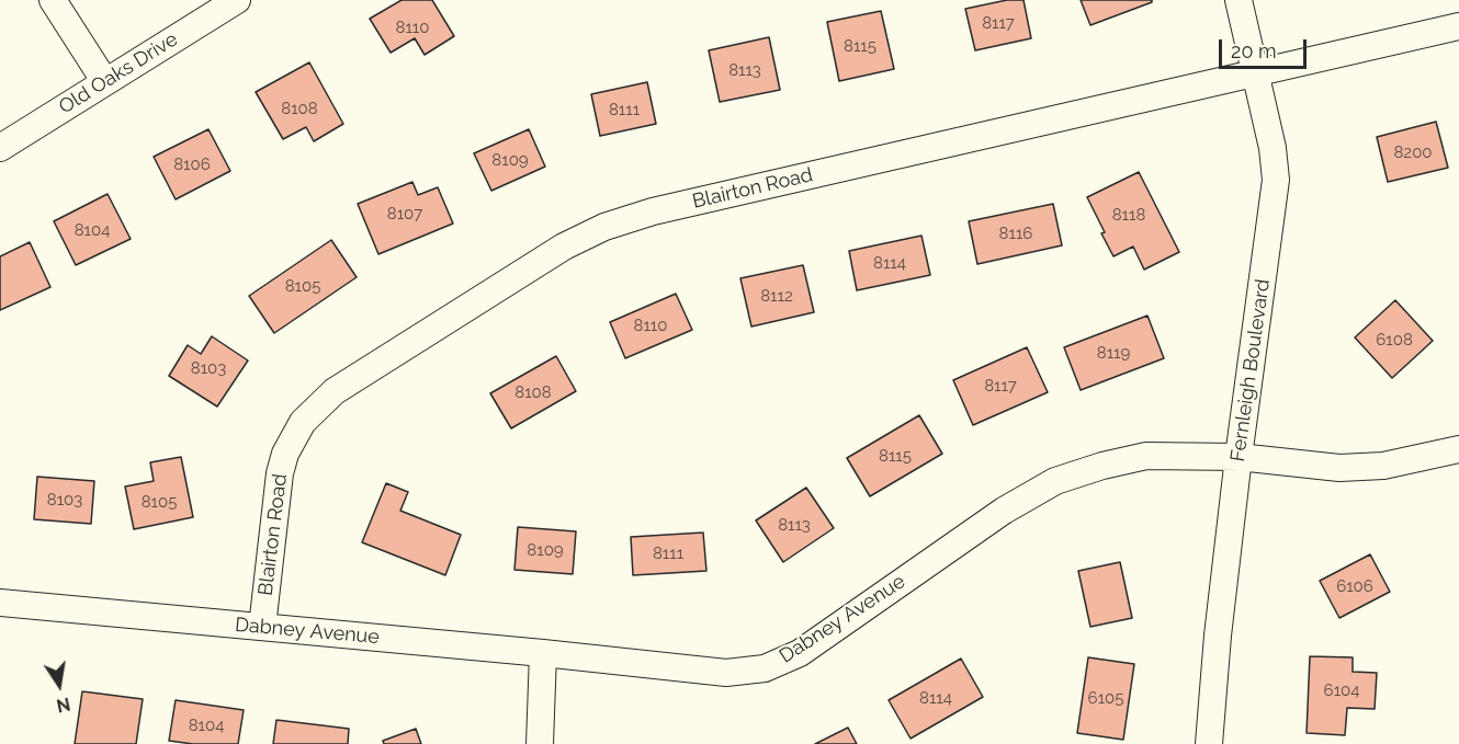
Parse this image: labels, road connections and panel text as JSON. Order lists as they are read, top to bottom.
{
  "streets": {
    "street": [
      "Old Oaks Drive",
      "Blairton Road",
      "Fernleigh Boulevard",
      "Dabney Avenue"
    ]
  },
  "crossings": [
    ["Blairton Road", "Fernleigh Boulevard"],
    ["Blairton Road", "Dabney Avenue"],
    ["Fernleigh Boulevard", "Dabney Avenue"]
  ],
  "house_numbers": [
    "8117",
    "8110",
    "8115",
    "8113",
    "8108",
    "8111",
    "8200",
    "8109",
    "8106",
    "8107",
    "8118",
    "8104",
    "8116",
    "8114",
    "8105",
    "8112",
    "8110",
    "6108",
    "8119",
    "8103",
    "8117",
    "8108",
    "8115",
    "8103",
    "8105",
    "8113",
    "8109",
    "8111",
    "6106",
    "6104",
    "8114",
    "6105",
    "8104"
  ],
  "scale_bar": "20 m",
  "north": "bottom"
}
